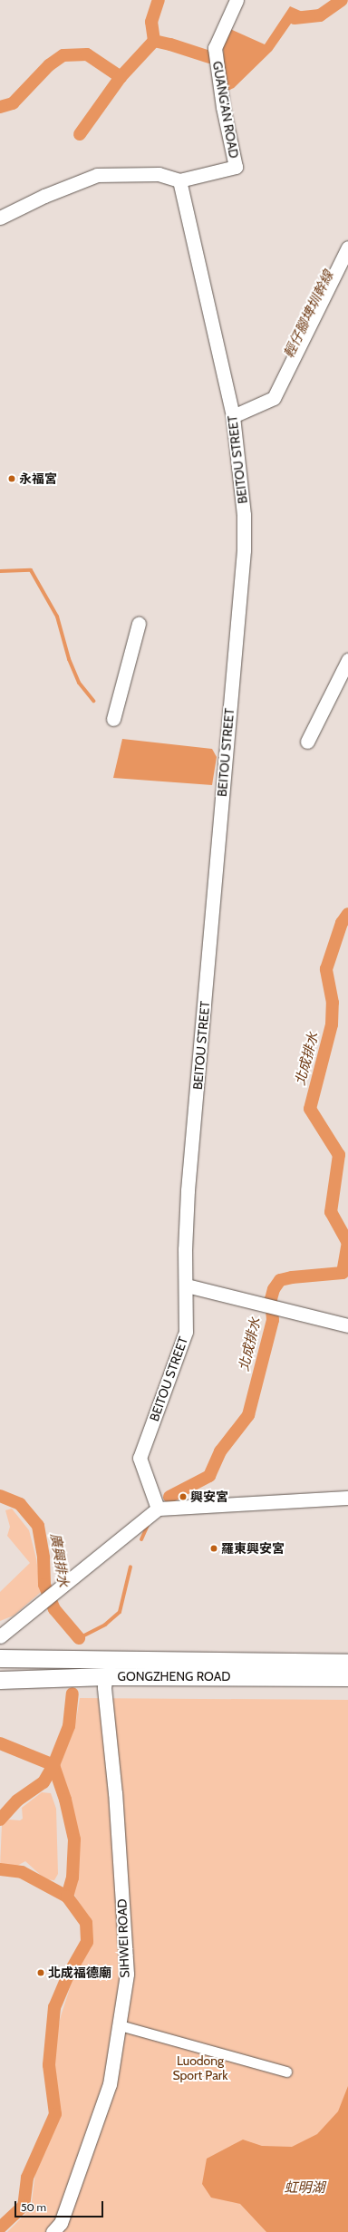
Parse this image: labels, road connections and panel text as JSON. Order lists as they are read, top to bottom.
{
  "streets": {
    "street": [
      "GUANG'AN ROAD",
      "BEITOU STREET",
      "GONGZHENG ROAD",
      "SIHWEI ROAD"
    ]
  },
  "crossings": [
    ["GUANG'AN ROAD", "BEITOU STREET"],
    ["GONGZHENG ROAD", "SIHWEI ROAD"]
  ],
  "water": [
    "輕仔腳埤圳幹線",
    "北成排水",
    "廣興排水",
    "虹明湖"
  ],
  "parks": ["Luodong Sport Park"],
  "places": [
    "永福宮",
    "興安宮",
    "羅東興安宮",
    "北成福德廟"
  ],
  "scale_bar": "50 m"
}
